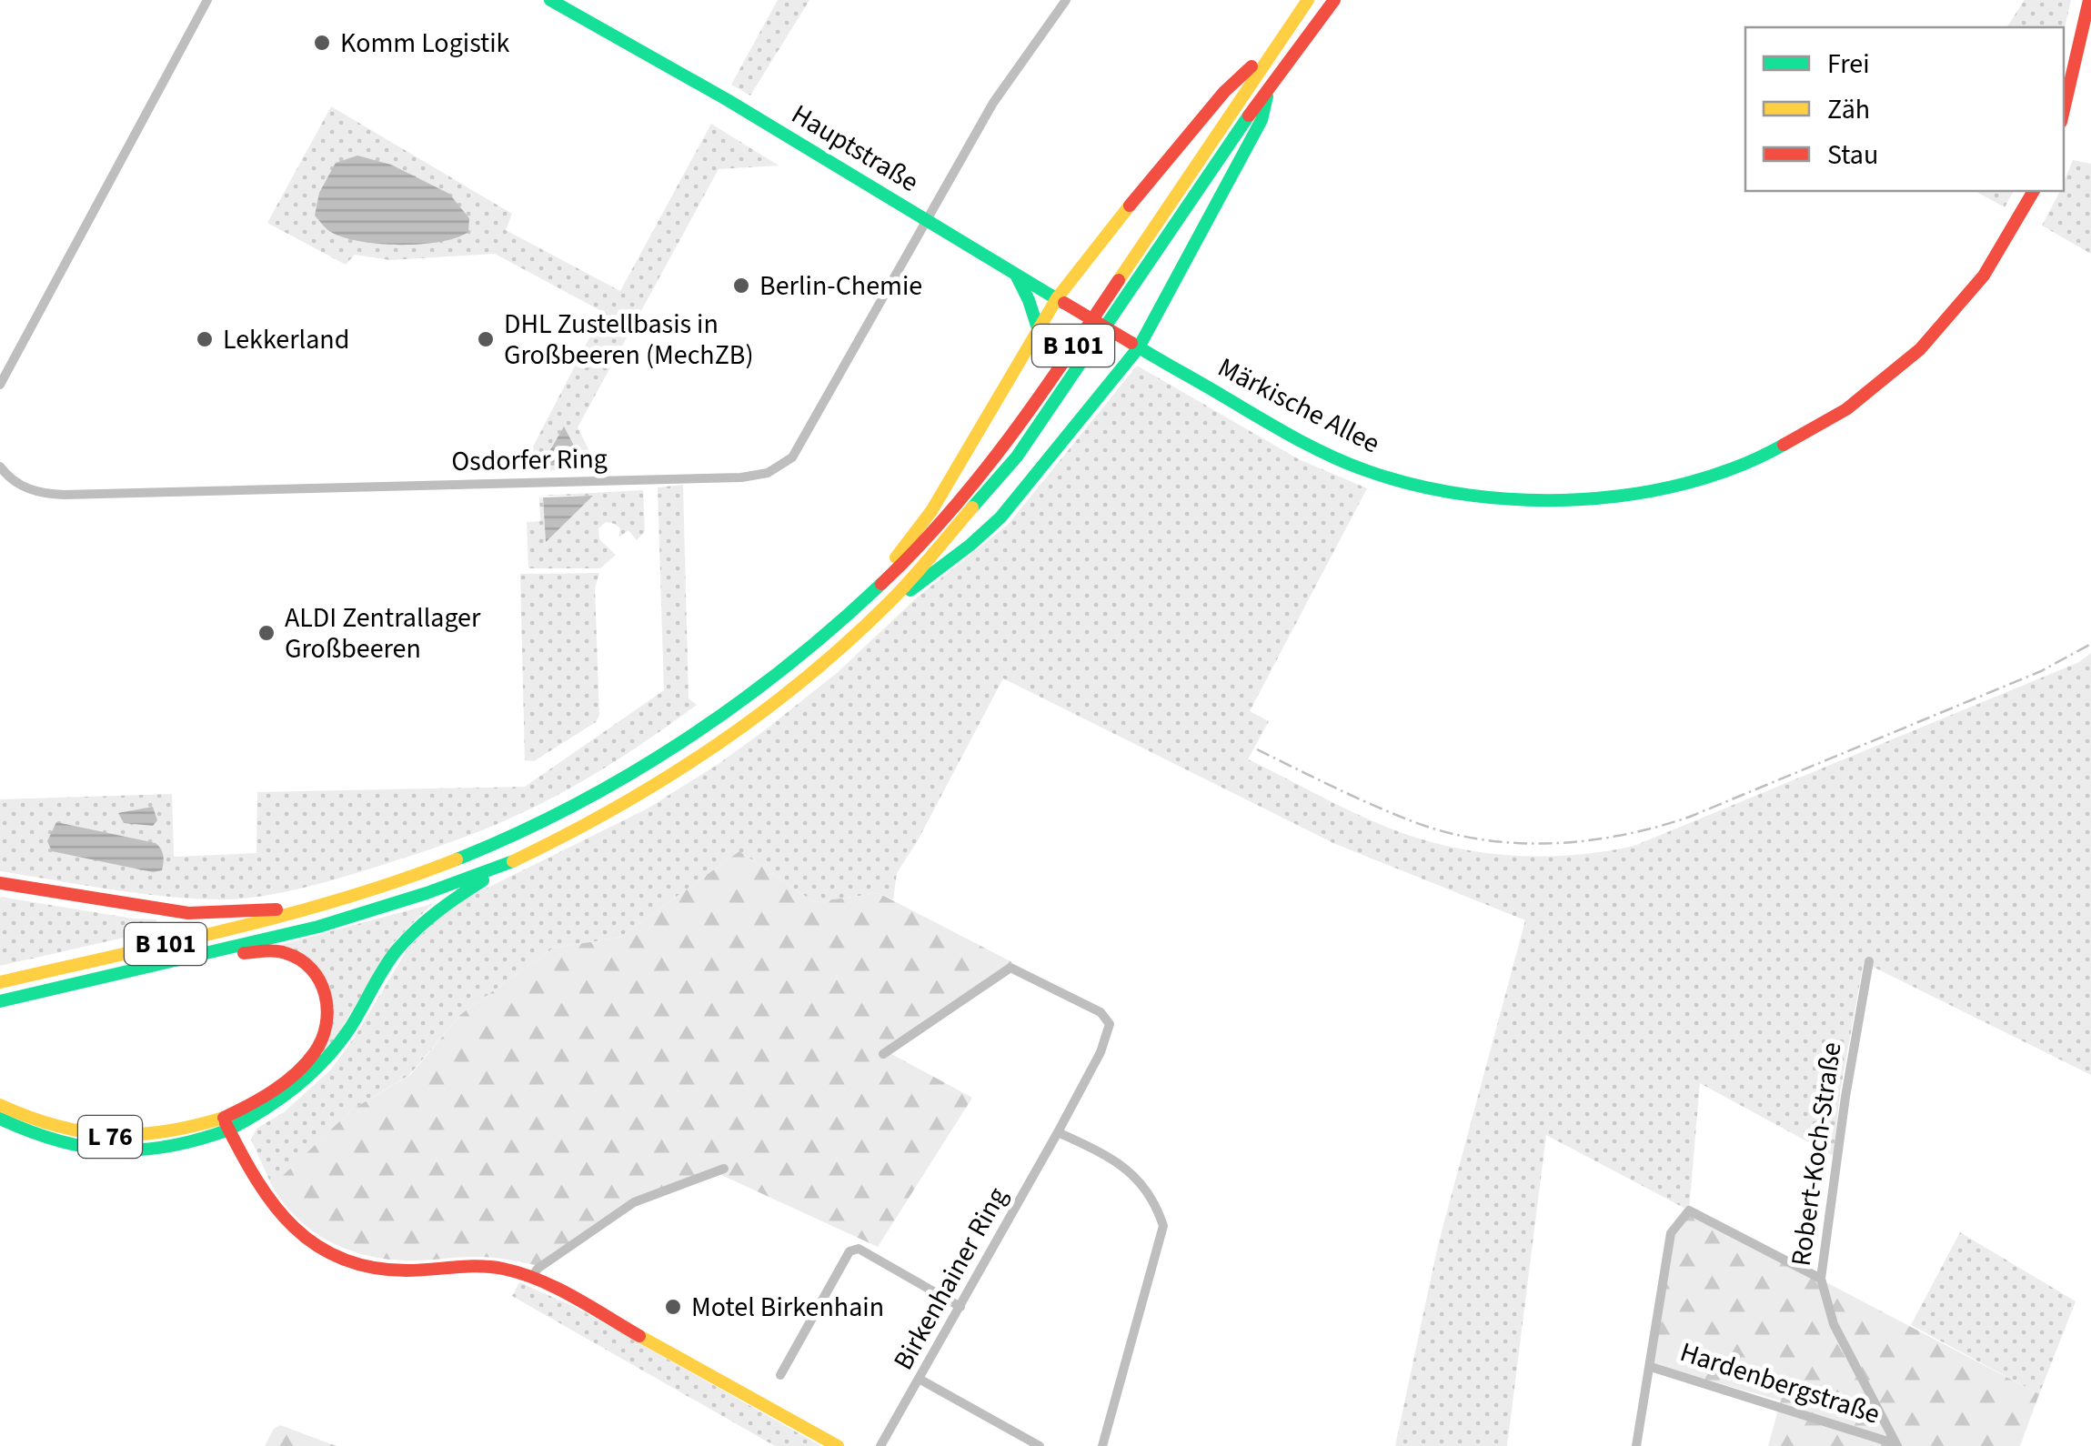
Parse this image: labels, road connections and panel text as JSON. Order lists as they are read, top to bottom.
{
  "streets": {
    "main road": [
      "Hauptstraße",
      "B 101",
      "Märkische Allee",
      "L 76"
    ],
    "street": [
      "Osdorfer Ring",
      "Robert-Koch-Straße",
      "Birkenhainer Ring",
      "Hardenbergstraße"
    ]
  },
  "crossings": [
    ["Hauptstraße", "Märkische Allee"],
    ["Hauptstraße", "Osdorfer Ring"],
    ["Robert-Koch-Straße", "Hardenbergstraße"]
  ],
  "places": [
    "Komm Logistik",
    "Berlin-Chemie",
    "Lekkerland",
    "DHL Zustellbasis in Großbeeren (MechZB)",
    "ALDI Zentrallager Großbeeren",
    "Motel Birkenhain"
  ],
  "legend": ["Frei", "Zäh", "Stau"]
}
